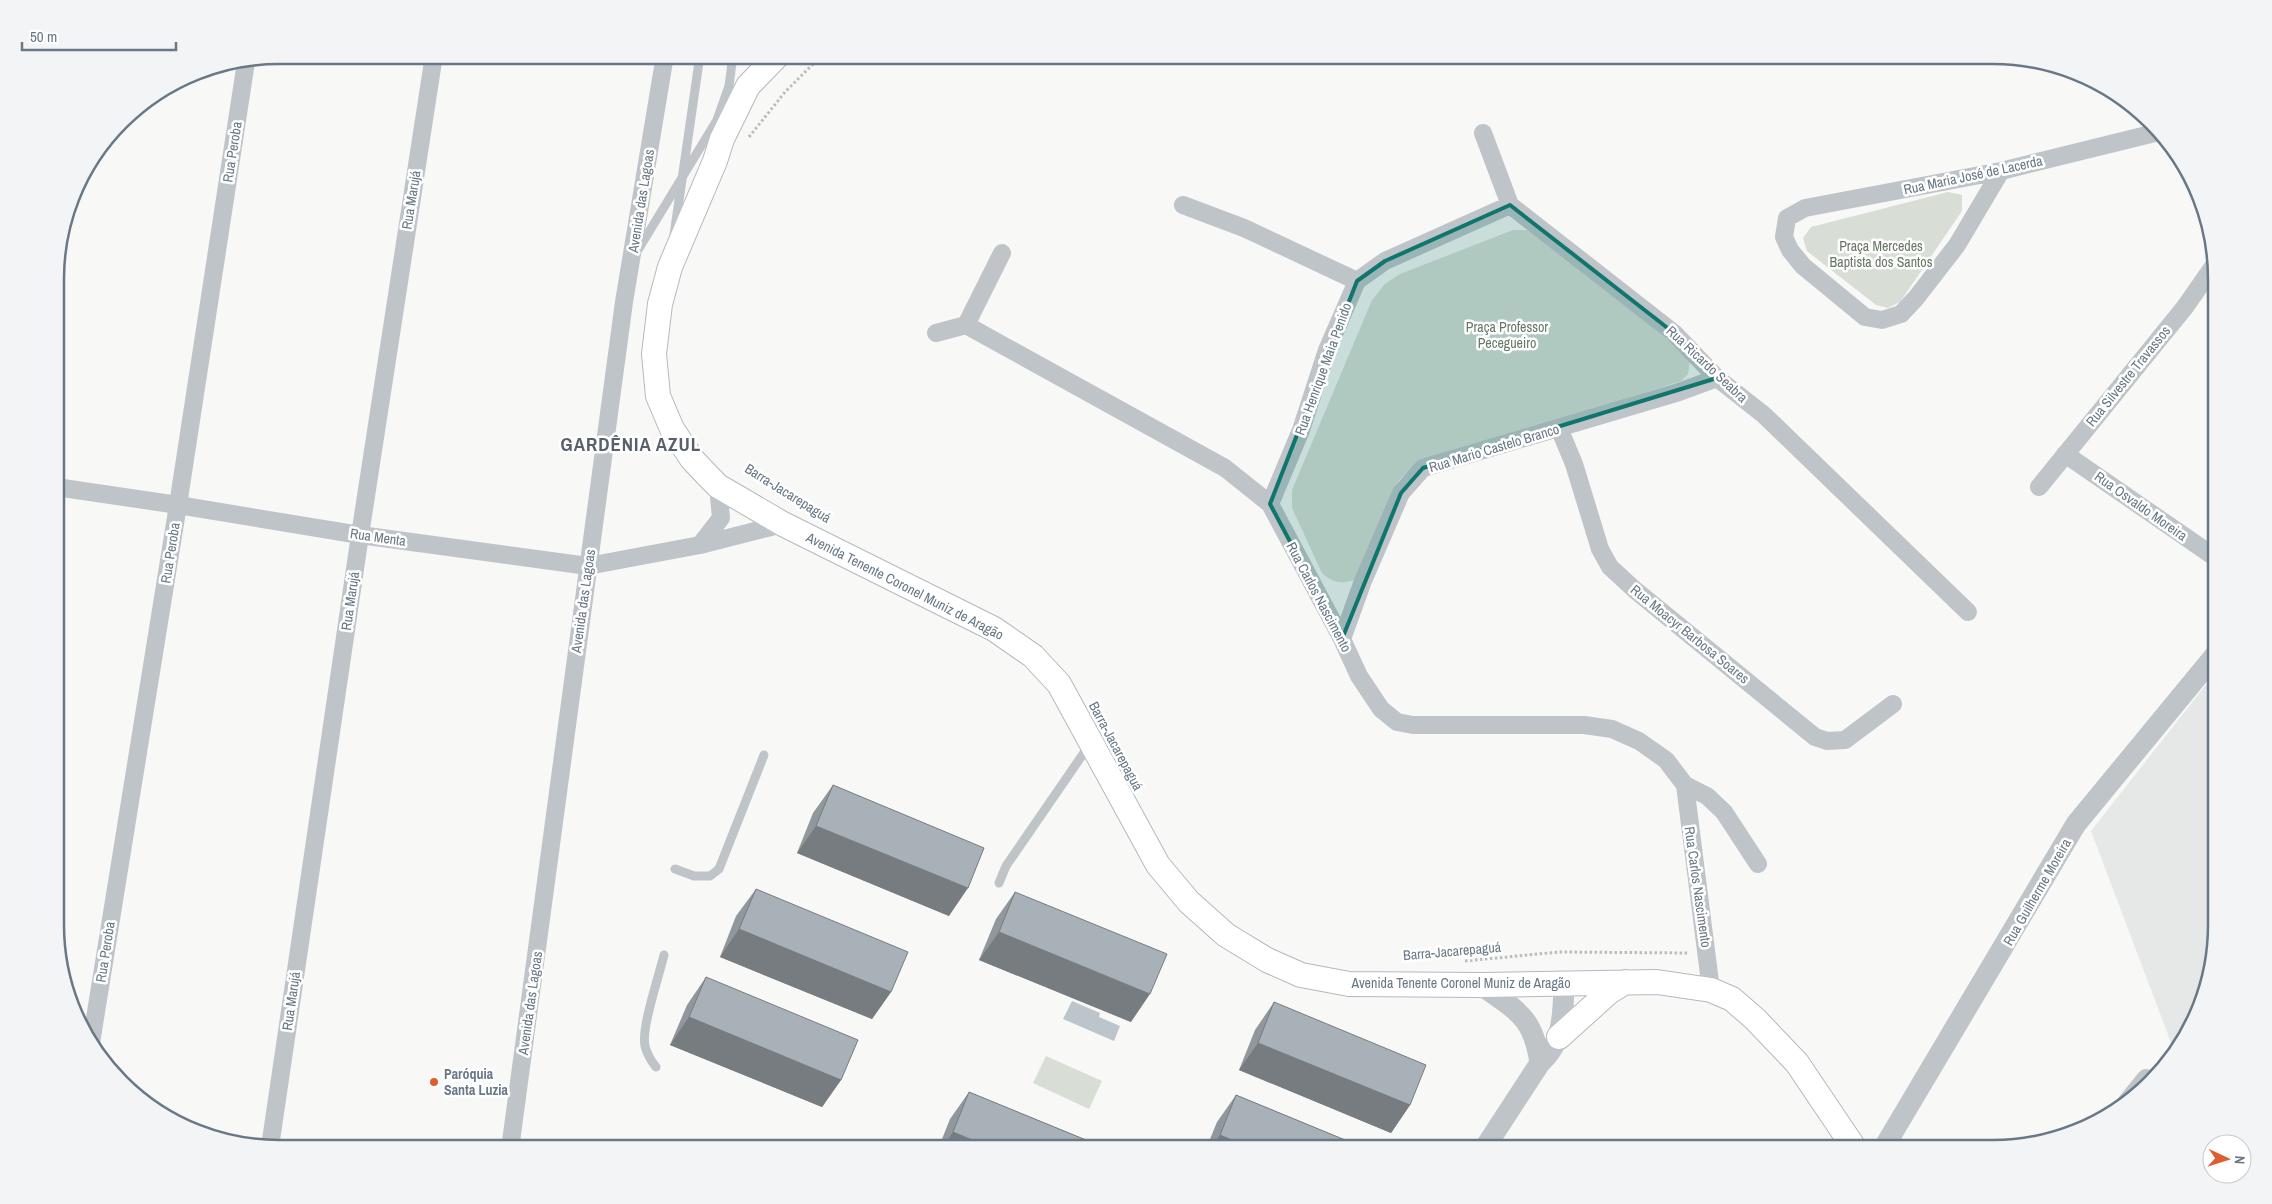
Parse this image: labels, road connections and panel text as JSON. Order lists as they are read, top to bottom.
{
  "streets": {
    "main road": ["Avenida Tenente Coronel Muniz de Aragão"],
    "street": [
      "Rua Peroba",
      "Rua Maria José de Lacerda",
      "Rua Marujá",
      "Avenida das Lagoas",
      "Rua Ricardo Seabra",
      "Rua Henrique Maia Penido",
      "Rua Silvestre Travassos",
      "Rua Mario Castelo Branco",
      "Rua Osvaldo Moreira",
      "Rua Menta",
      "Rua Carlos Nascimento",
      "Rua Moacyr Barbosa Soares",
      "Rua Guilherme Moreira"
    ],
    "path": ["Barra-Jacarepaguá"]
  },
  "crossings": [
    ["Rua Peroba", "Rua Menta"],
    ["Rua Marujá", "Rua Menta"],
    ["Avenida das Lagoas", "Rua Menta"],
    ["Rua Ricardo Seabra", "Rua Mario Castelo Branco"],
    ["Rua Henrique Maia Penido", "Rua Carlos Nascimento"],
    ["Rua Silvestre Travassos", "Rua Osvaldo Moreira"],
    ["Rua Mario Castelo Branco", "Rua Carlos Nascimento"],
    ["Rua Mario Castelo Branco", "Rua Moacyr Barbosa Soares"],
    ["Barra-Jacarepaguá", "Rua Carlos Nascimento"],
    ["Rua Menta", "Avenida Tenente Coronel Muniz de Aragão"],
    ["Avenida Tenente Coronel Muniz de Aragão", "Rua Carlos Nascimento"]
  ],
  "districts": ["GARDÊNIA AZUL"],
  "parks": ["Praça Mercedes Baptista dos Santos", "Praça Professor Pecegueiro"],
  "places": ["Paróquia Santa Luzia"],
  "scale_bar": "50 m",
  "north": "right"
}
